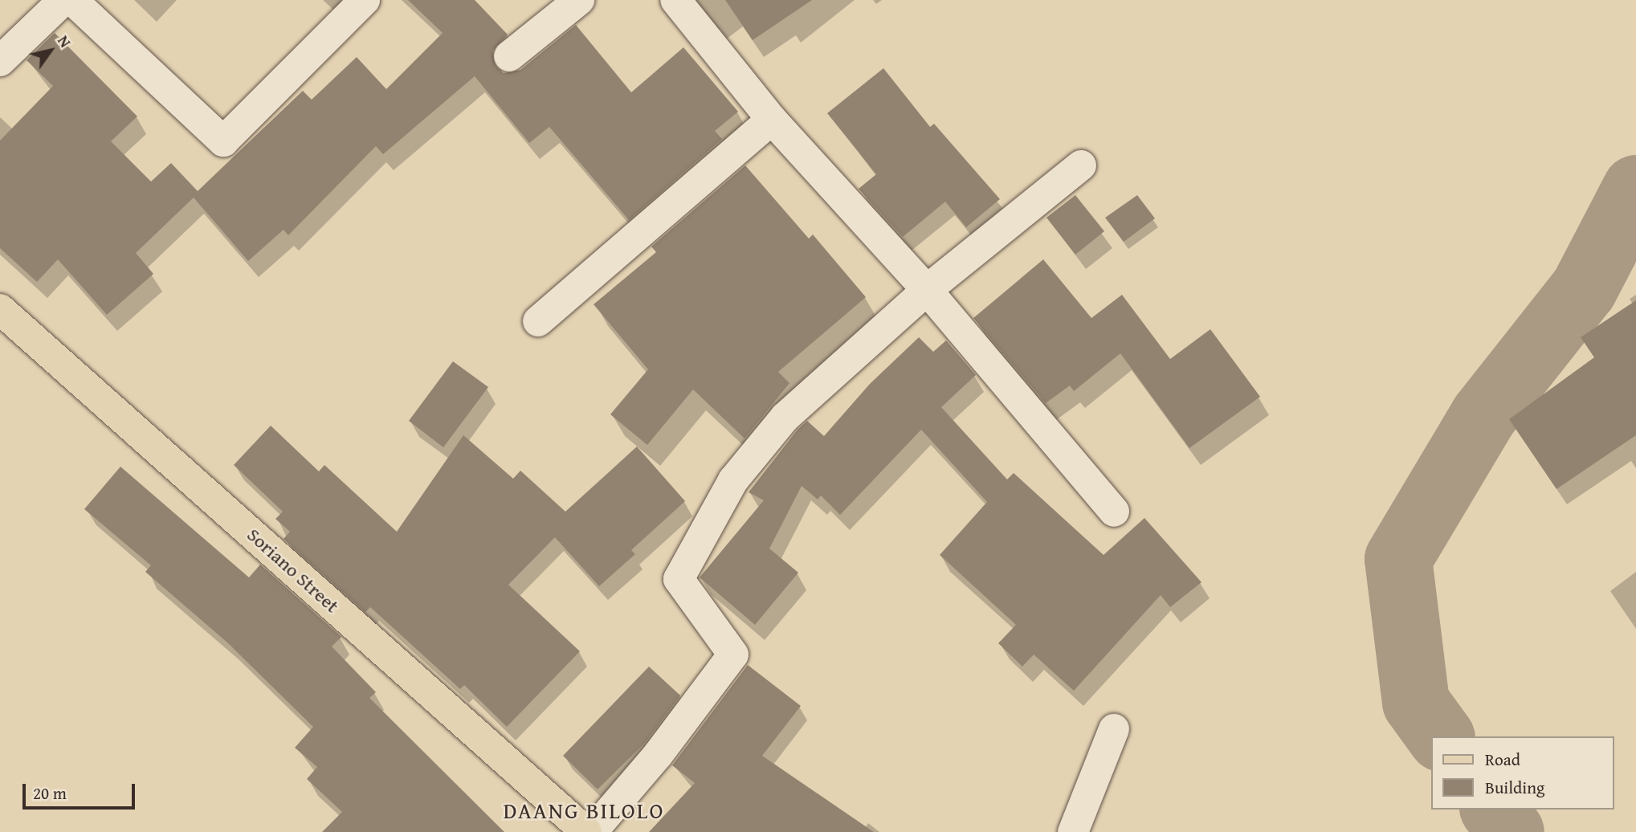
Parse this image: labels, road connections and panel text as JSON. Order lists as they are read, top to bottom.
{
  "streets": {
    "main road": ["Soriano Street"]
  },
  "districts": ["DAANG BILOLO"],
  "legend": ["Road", "Building"],
  "scale_bar": "20 m",
  "north": "top right"
}
